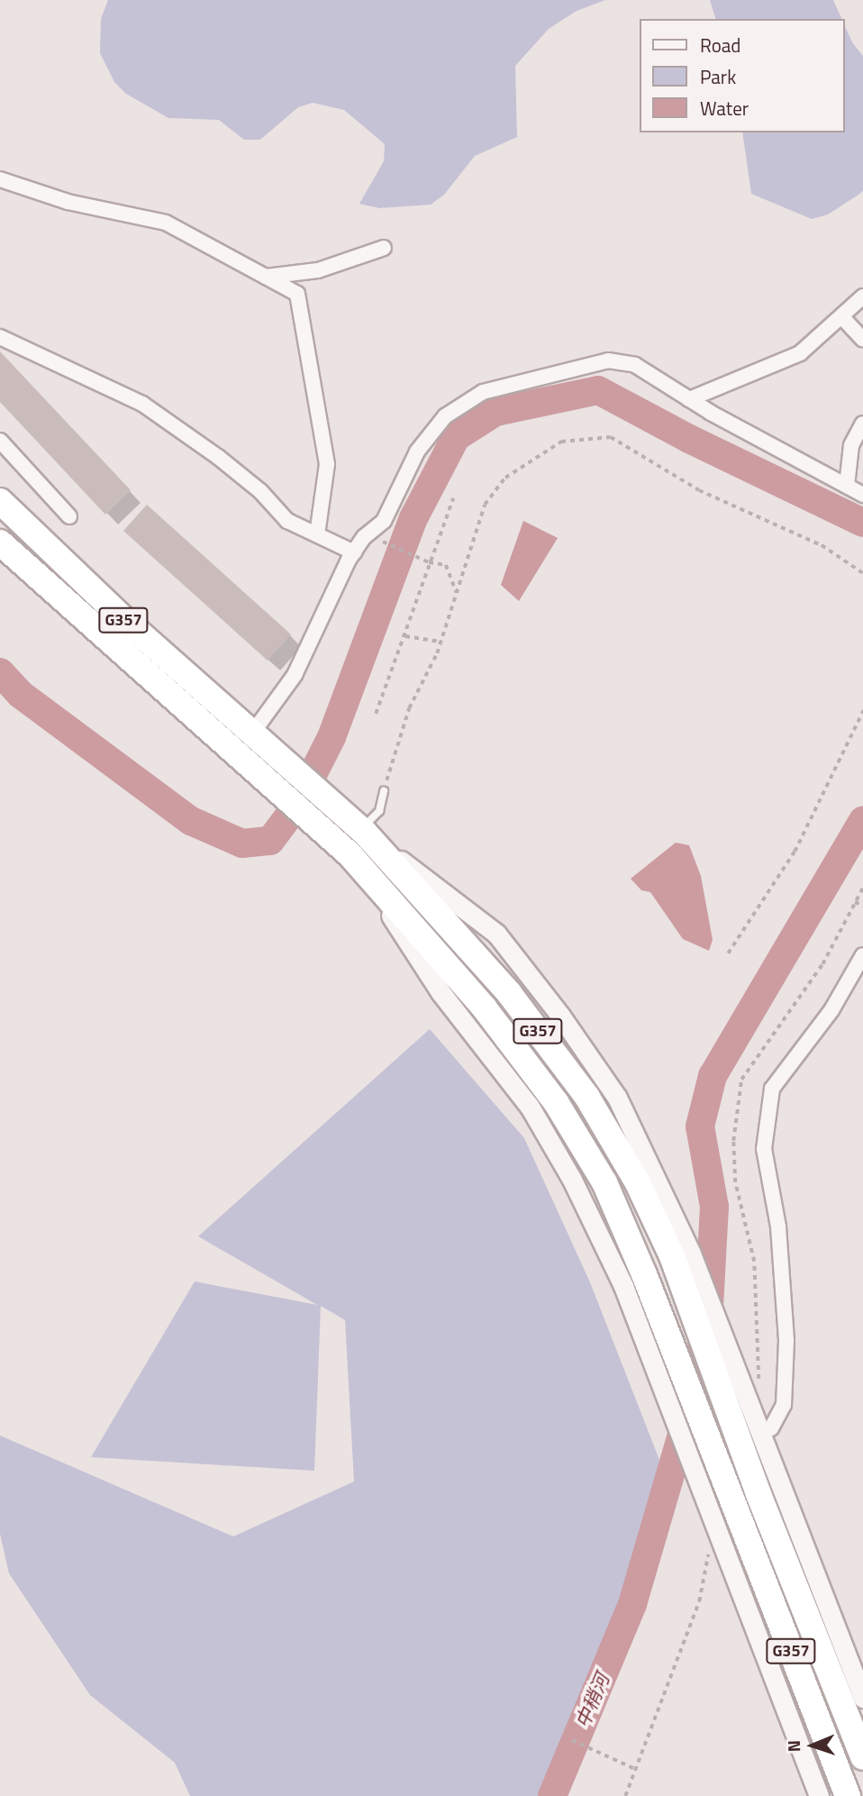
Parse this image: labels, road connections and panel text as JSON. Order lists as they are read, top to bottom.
{
  "streets": {
    "highway": ["G357"]
  },
  "water": ["中稍河"],
  "legend": ["Road", "Park", "Water"],
  "north": "left"
}
